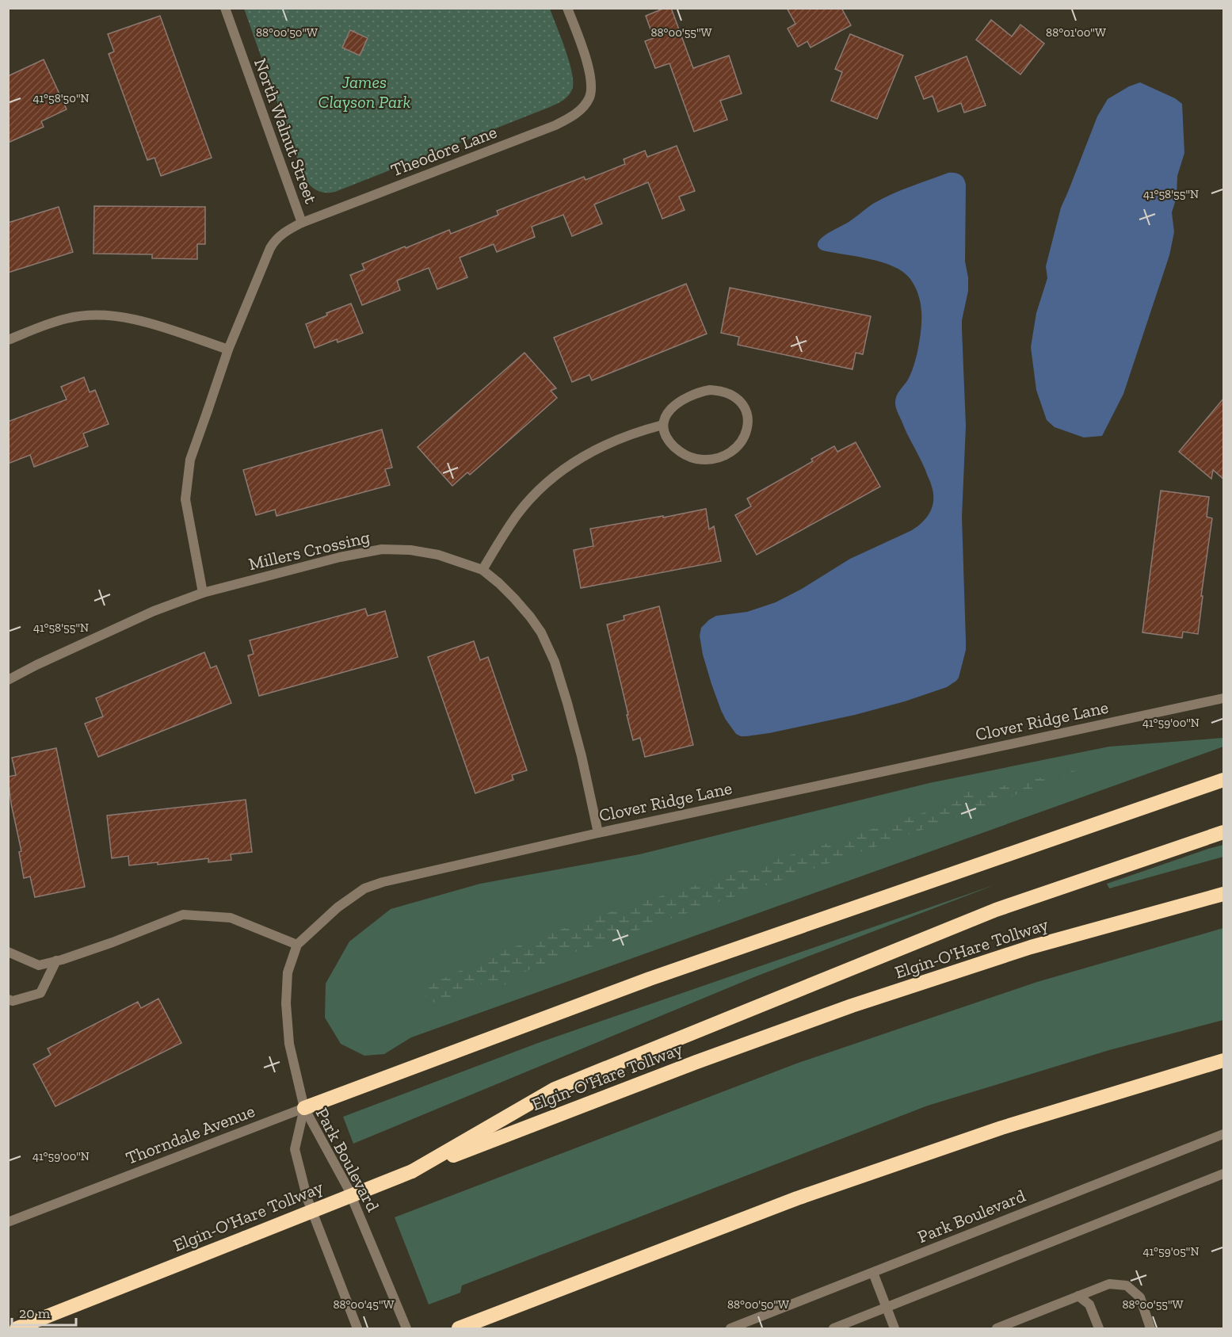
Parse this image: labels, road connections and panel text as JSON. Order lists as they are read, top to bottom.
{
  "streets": {
    "highway": ["Elgin-O'Hare Tollway"],
    "street": [
      "North Walnut Street",
      "Theodore Lane",
      "Millers Crossing",
      "Clover Ridge Lane",
      "Thorndale Avenue",
      "Park Boulevard"
    ]
  },
  "crossings": [
    ["North Walnut Street", "Theodore Lane"],
    ["North Walnut Street", "Millers Crossing"],
    ["Millers Crossing", "Clover Ridge Lane"],
    ["Clover Ridge Lane", "Thorndale Avenue"],
    ["Clover Ridge Lane", "Park Boulevard"],
    ["Thorndale Avenue", "Park Boulevard"]
  ],
  "parks": ["James Clayson Park"],
  "scale_bar": "20 m",
  "coordinates": [
    "88°00'50\"W",
    "88°00'55\"W",
    "88°01'00\"W",
    "41°58'50\"N",
    "41°58'55\"N",
    "41°59'00\"N",
    "41°59'05\"N",
    "88°00'45\"W"
  ]
}
